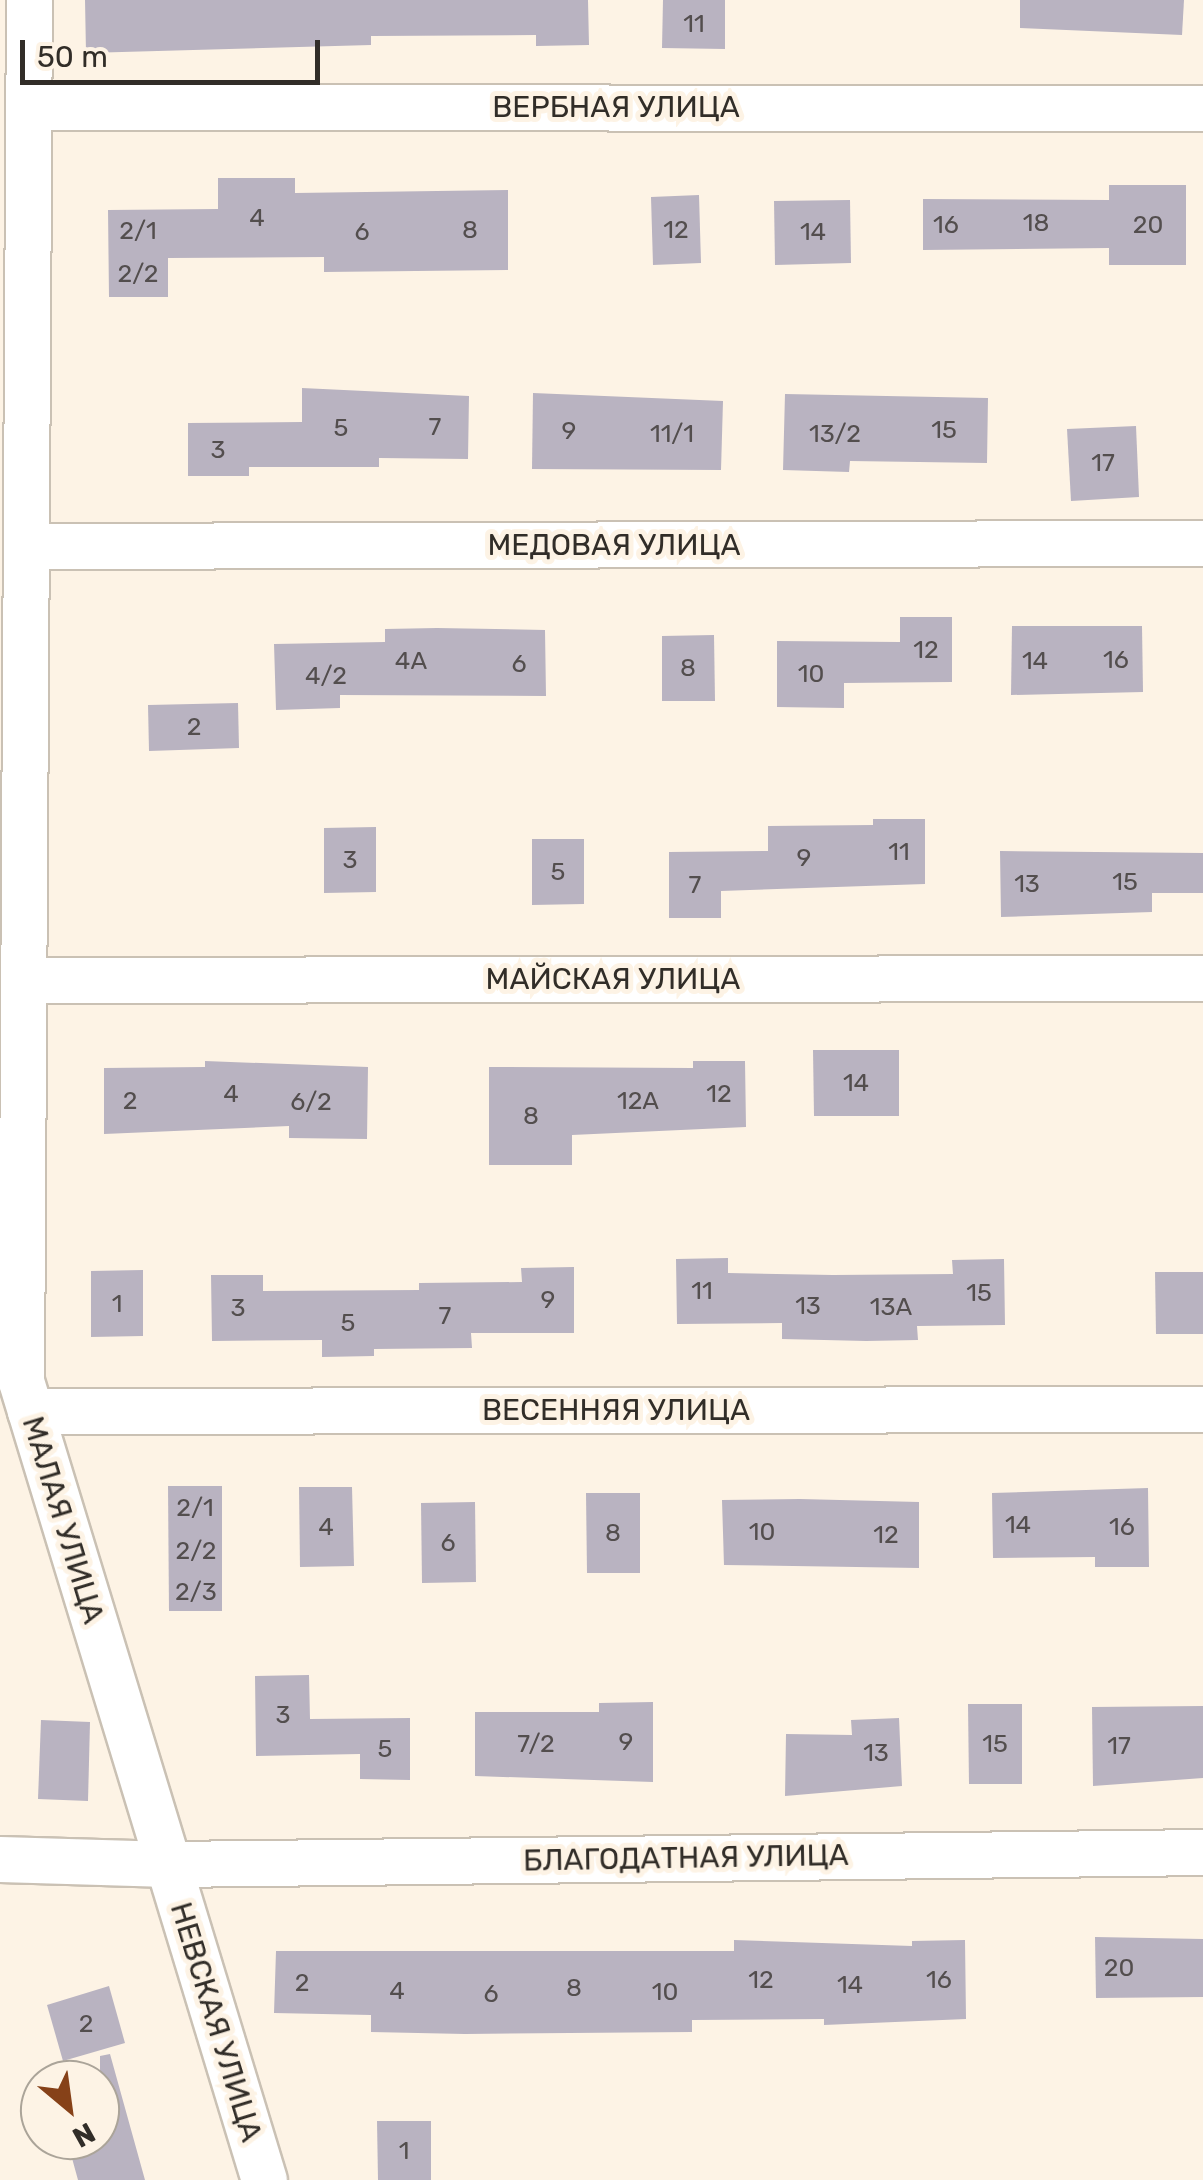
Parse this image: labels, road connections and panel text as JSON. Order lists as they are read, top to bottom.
{
  "streets": {
    "street": [
      "ВЕРБНАЯ УЛИЦА",
      "МЕДОВАЯ УЛИЦА",
      "МАЙСКАЯ УЛИЦА",
      "ВЕСЕННЯЯ УЛИЦА",
      "МАЛАЯ УЛИЦА",
      "БЛАГОДАТНАЯ УЛИЦА",
      "НЕВСКАЯ УЛИЦА"
    ]
  },
  "crossings": [
    ["ВЕРБНАЯ УЛИЦА", "МАЛАЯ УЛИЦА"],
    ["МЕДОВАЯ УЛИЦА", "МАЛАЯ УЛИЦА"],
    ["МАЙСКАЯ УЛИЦА", "МАЛАЯ УЛИЦА"],
    ["ВЕСЕННЯЯ УЛИЦА", "МАЛАЯ УЛИЦА"],
    ["МАЛАЯ УЛИЦА", "БЛАГОДАТНАЯ УЛИЦА"],
    ["МАЛАЯ УЛИЦА", "НЕВСКАЯ УЛИЦА"],
    ["БЛАГОДАТНАЯ УЛИЦА", "НЕВСКАЯ УЛИЦА"]
  ],
  "house_numbers": [
    "11",
    "4",
    "18",
    "16",
    "20",
    "8",
    "12",
    "2/1",
    "6",
    "14",
    "2/2",
    "7",
    "5",
    "15",
    "9",
    "11/1",
    "13/2",
    "3",
    "17",
    "12",
    "16",
    "4А",
    "14",
    "6",
    "8",
    "10",
    "4/2",
    "2",
    "11",
    "9",
    "3",
    "5",
    "15",
    "13",
    "7",
    "14",
    "4",
    "12",
    "2",
    "12А",
    "6/2",
    "8",
    "11",
    "15",
    "9",
    "1",
    "13",
    "13А",
    "3",
    "7",
    "5",
    "2/1",
    "14",
    "4",
    "16",
    "10",
    "8",
    "12",
    "6",
    "2/2",
    "2/3",
    "3",
    "9",
    "7/2",
    "15",
    "17",
    "5",
    "13",
    "20",
    "12",
    "16",
    "2",
    "14",
    "8",
    "4",
    "10",
    "6",
    "2",
    "1"
  ],
  "scale_bar": "50 m",
  "north": "bottom right"
}
